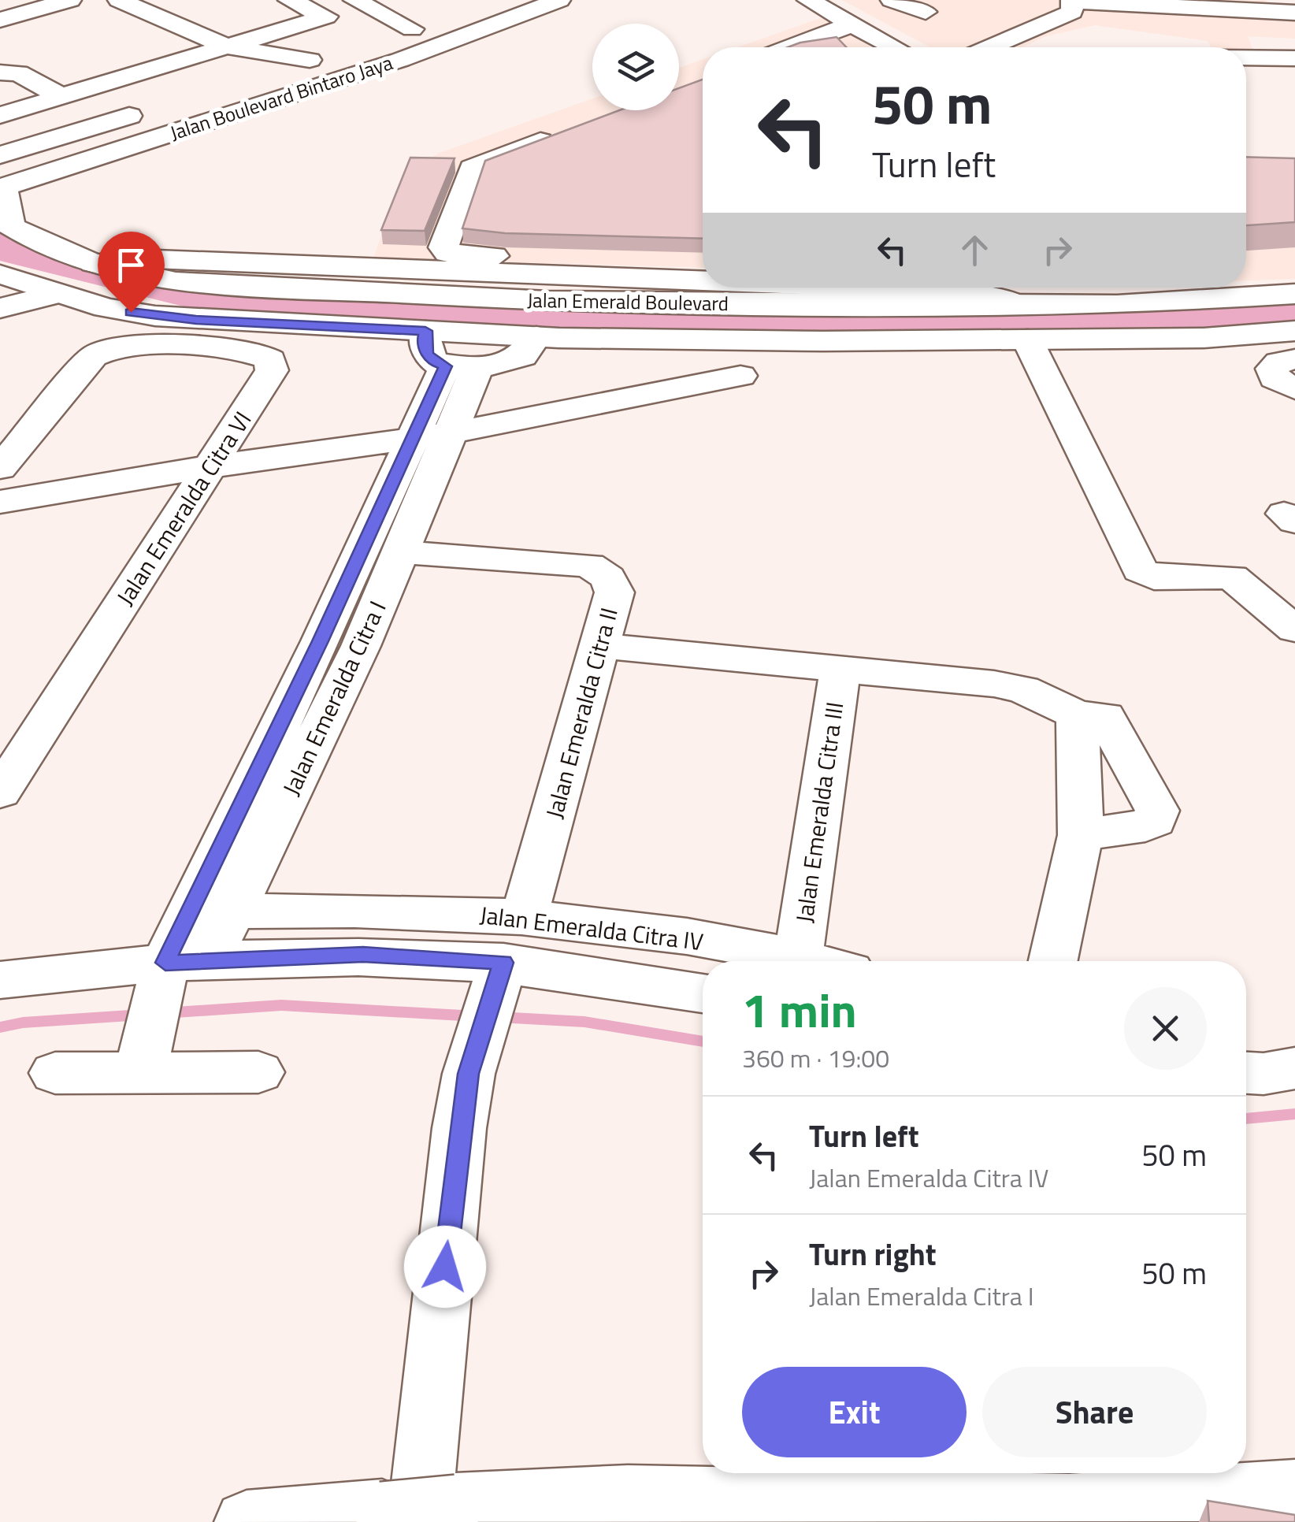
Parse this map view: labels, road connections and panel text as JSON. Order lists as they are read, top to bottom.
{
  "streets": {
    "street": [
      "Jalan Boulevard Bintaro Jaya",
      "Jalan Emerald Boulevard",
      "Jalan Emeralda Citra VI",
      "Jalan Emeralda Citra I",
      "Jalan Emeralda Citra II",
      "Jalan Emeralda Citra III",
      "Jalan Emeralda Citra IV"
    ]
  },
  "crossings": [
    ["Jalan Boulevard Bintaro Jaya", "Jalan Emerald Boulevard"],
    ["Jalan Emeralda Citra I", "Jalan Emeralda Citra II"],
    ["Jalan Emeralda Citra I", "Jalan Emeralda Citra IV"],
    ["Jalan Emeralda Citra II", "Jalan Emeralda Citra III"],
    ["Jalan Emeralda Citra II", "Jalan Emeralda Citra IV"],
    ["Jalan Emeralda Citra III", "Jalan Emeralda Citra IV"]
  ],
  "page": {
    "turn": ["50 m", "Turn left"],
    "heading": ["1 min", "360 m · 19:00"],
    "list": [
      {
        "name": "Turn left",
        "note": "Jalan Emeralda Citra IV",
        "value": "50 m"
      },
      {
        "name": "Turn right",
        "note": "Jalan Emeralda Citra I",
        "value": "50 m"
      }
    ],
    "buttons": ["Exit", "Share"]
  }
}
